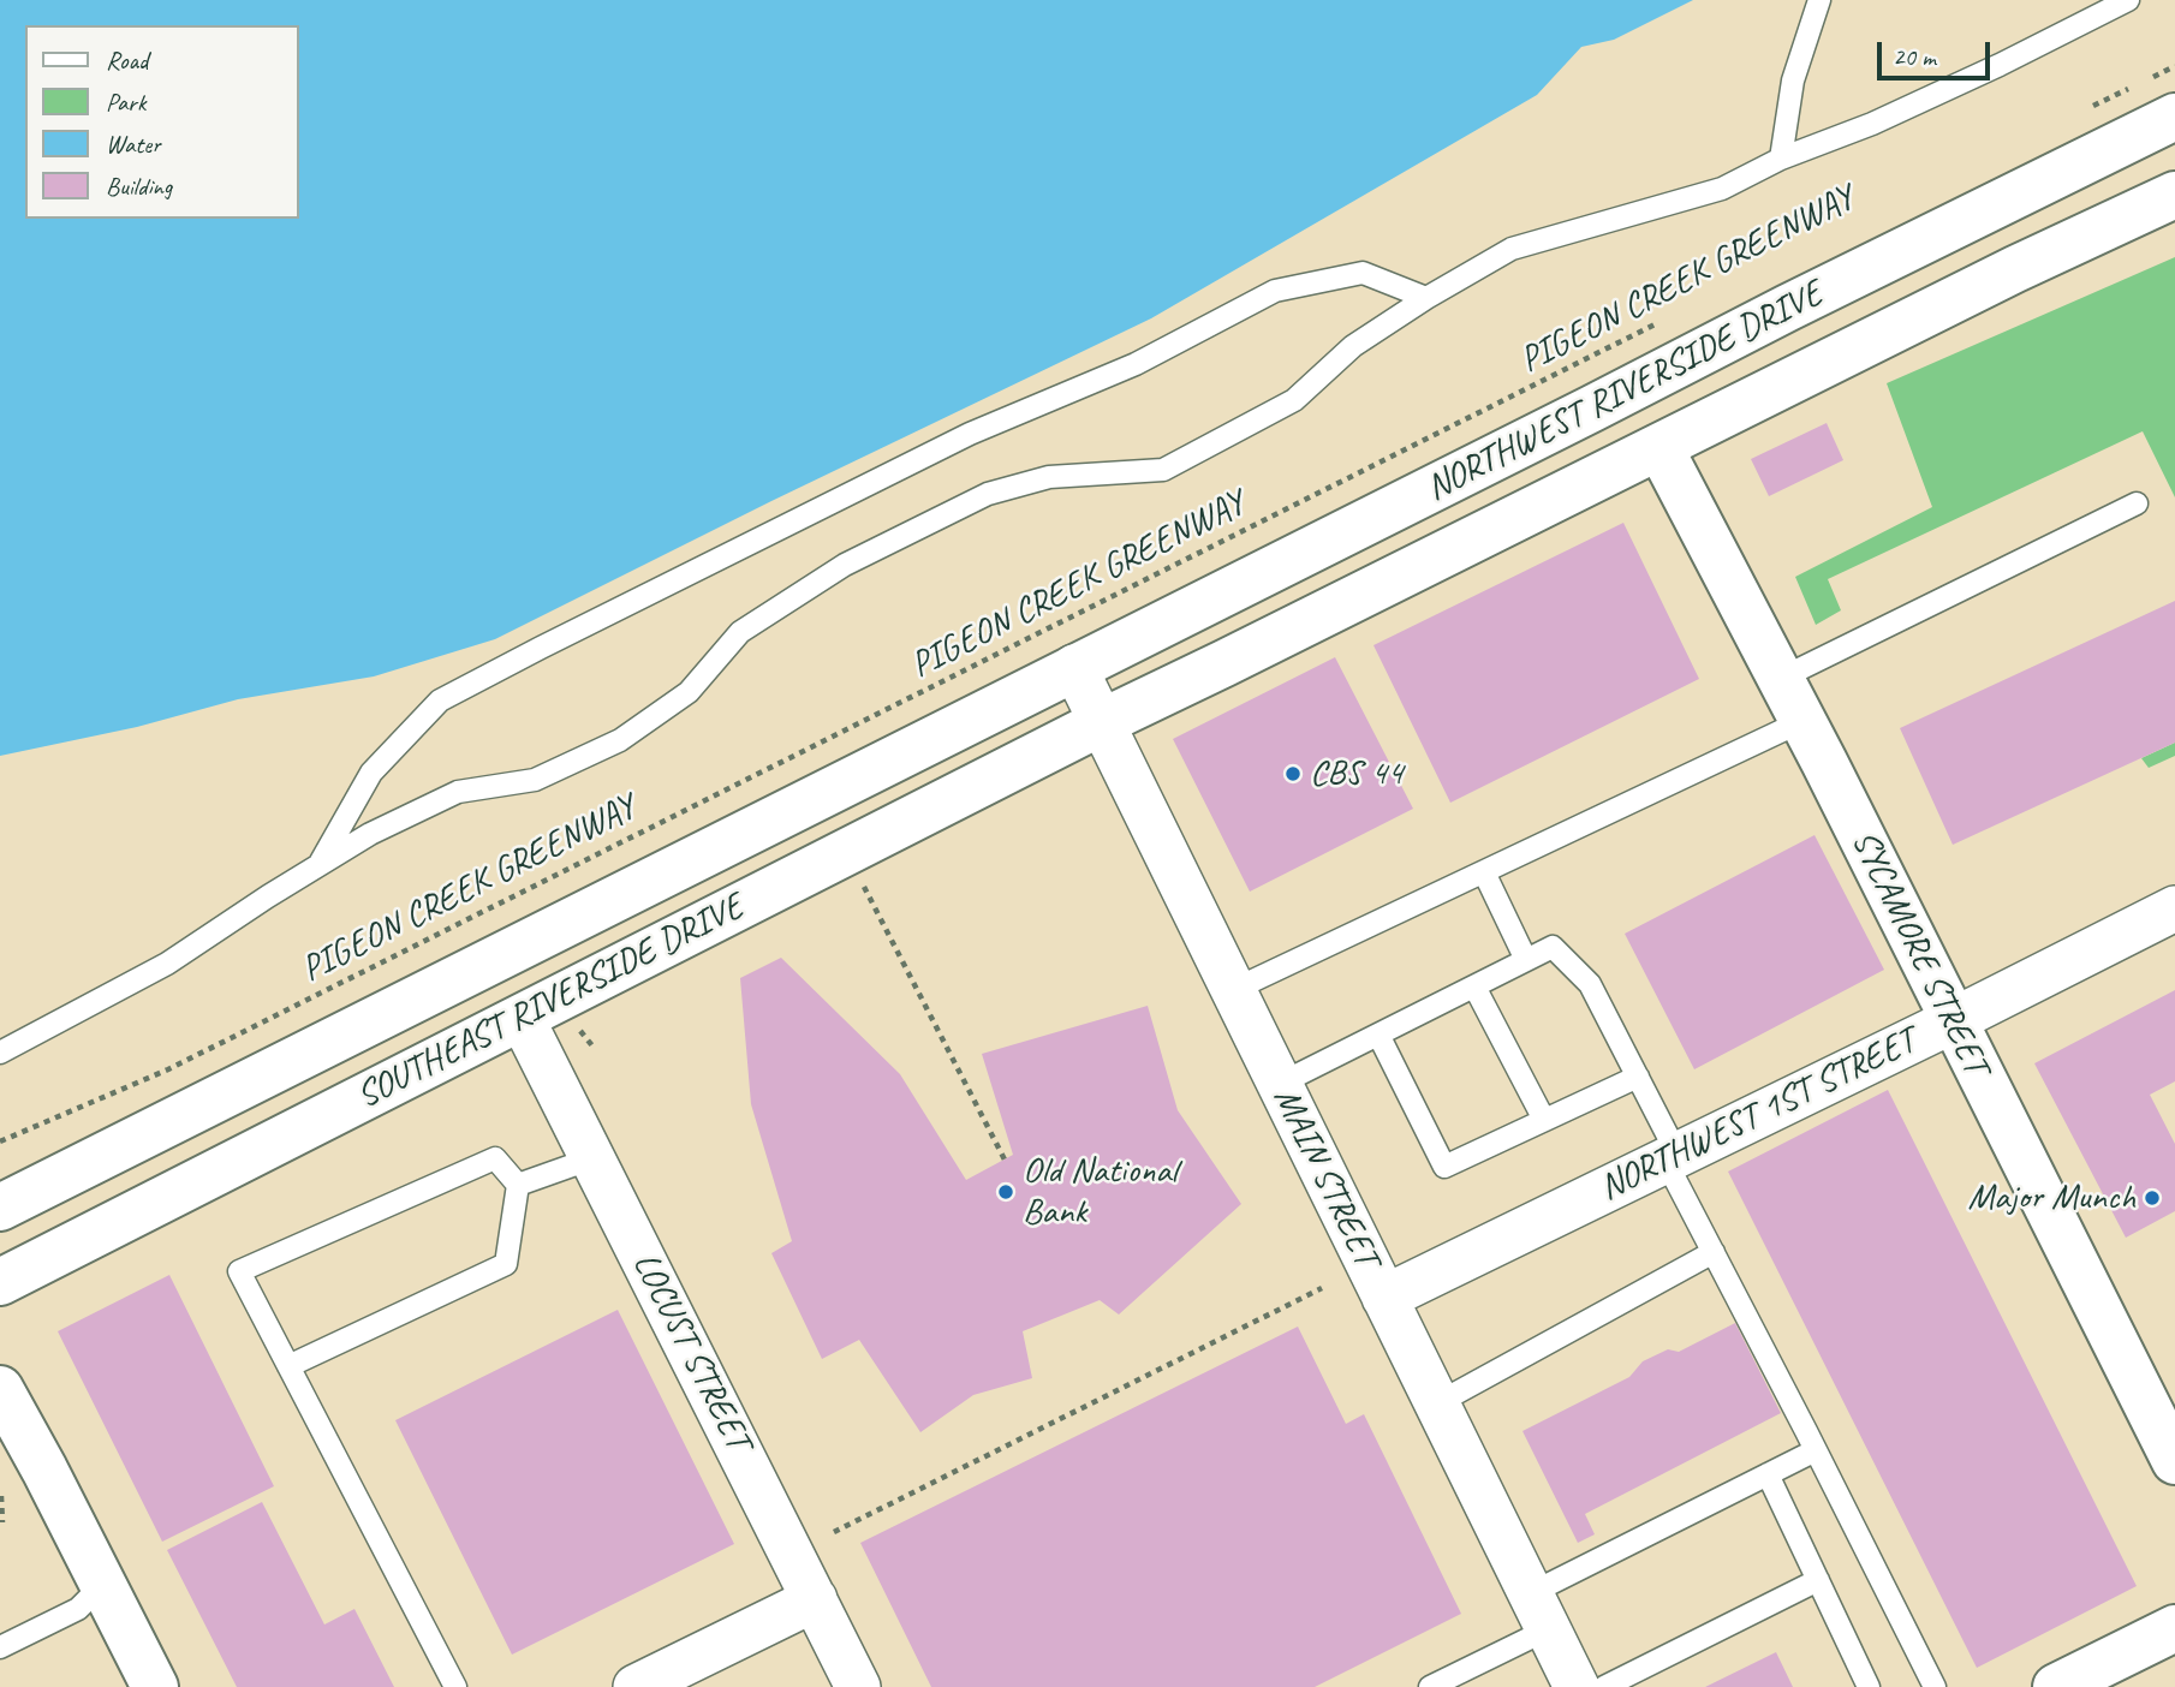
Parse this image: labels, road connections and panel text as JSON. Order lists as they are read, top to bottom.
{
  "streets": {
    "main road": ["NORTHWEST RIVERSIDE DRIVE", "SYCAMORE STREET", "SOUTHEAST RIVERSIDE DRIVE"],
    "street": ["NORTHWEST 1ST STREET", "MAIN STREET", "LOCUST STREET"],
    "path": ["PIGEON CREEK GREENWAY"]
  },
  "crossings": [
    ["NORTHWEST RIVERSIDE DRIVE", "SYCAMORE STREET"],
    ["NORTHWEST RIVERSIDE DRIVE", "SOUTHEAST RIVERSIDE DRIVE"],
    ["NORTHWEST RIVERSIDE DRIVE", "MAIN STREET"],
    ["SYCAMORE STREET", "NORTHWEST 1ST STREET"],
    ["SOUTHEAST RIVERSIDE DRIVE", "MAIN STREET"],
    ["SOUTHEAST RIVERSIDE DRIVE", "LOCUST STREET"],
    ["NORTHWEST 1ST STREET", "MAIN STREET"]
  ],
  "places": ["CBS 44", "Old National Bank", "Major Munch"],
  "legend": [
    "Road",
    "Park",
    "Water",
    "Building"
  ],
  "scale_bar": "20 m"
}
